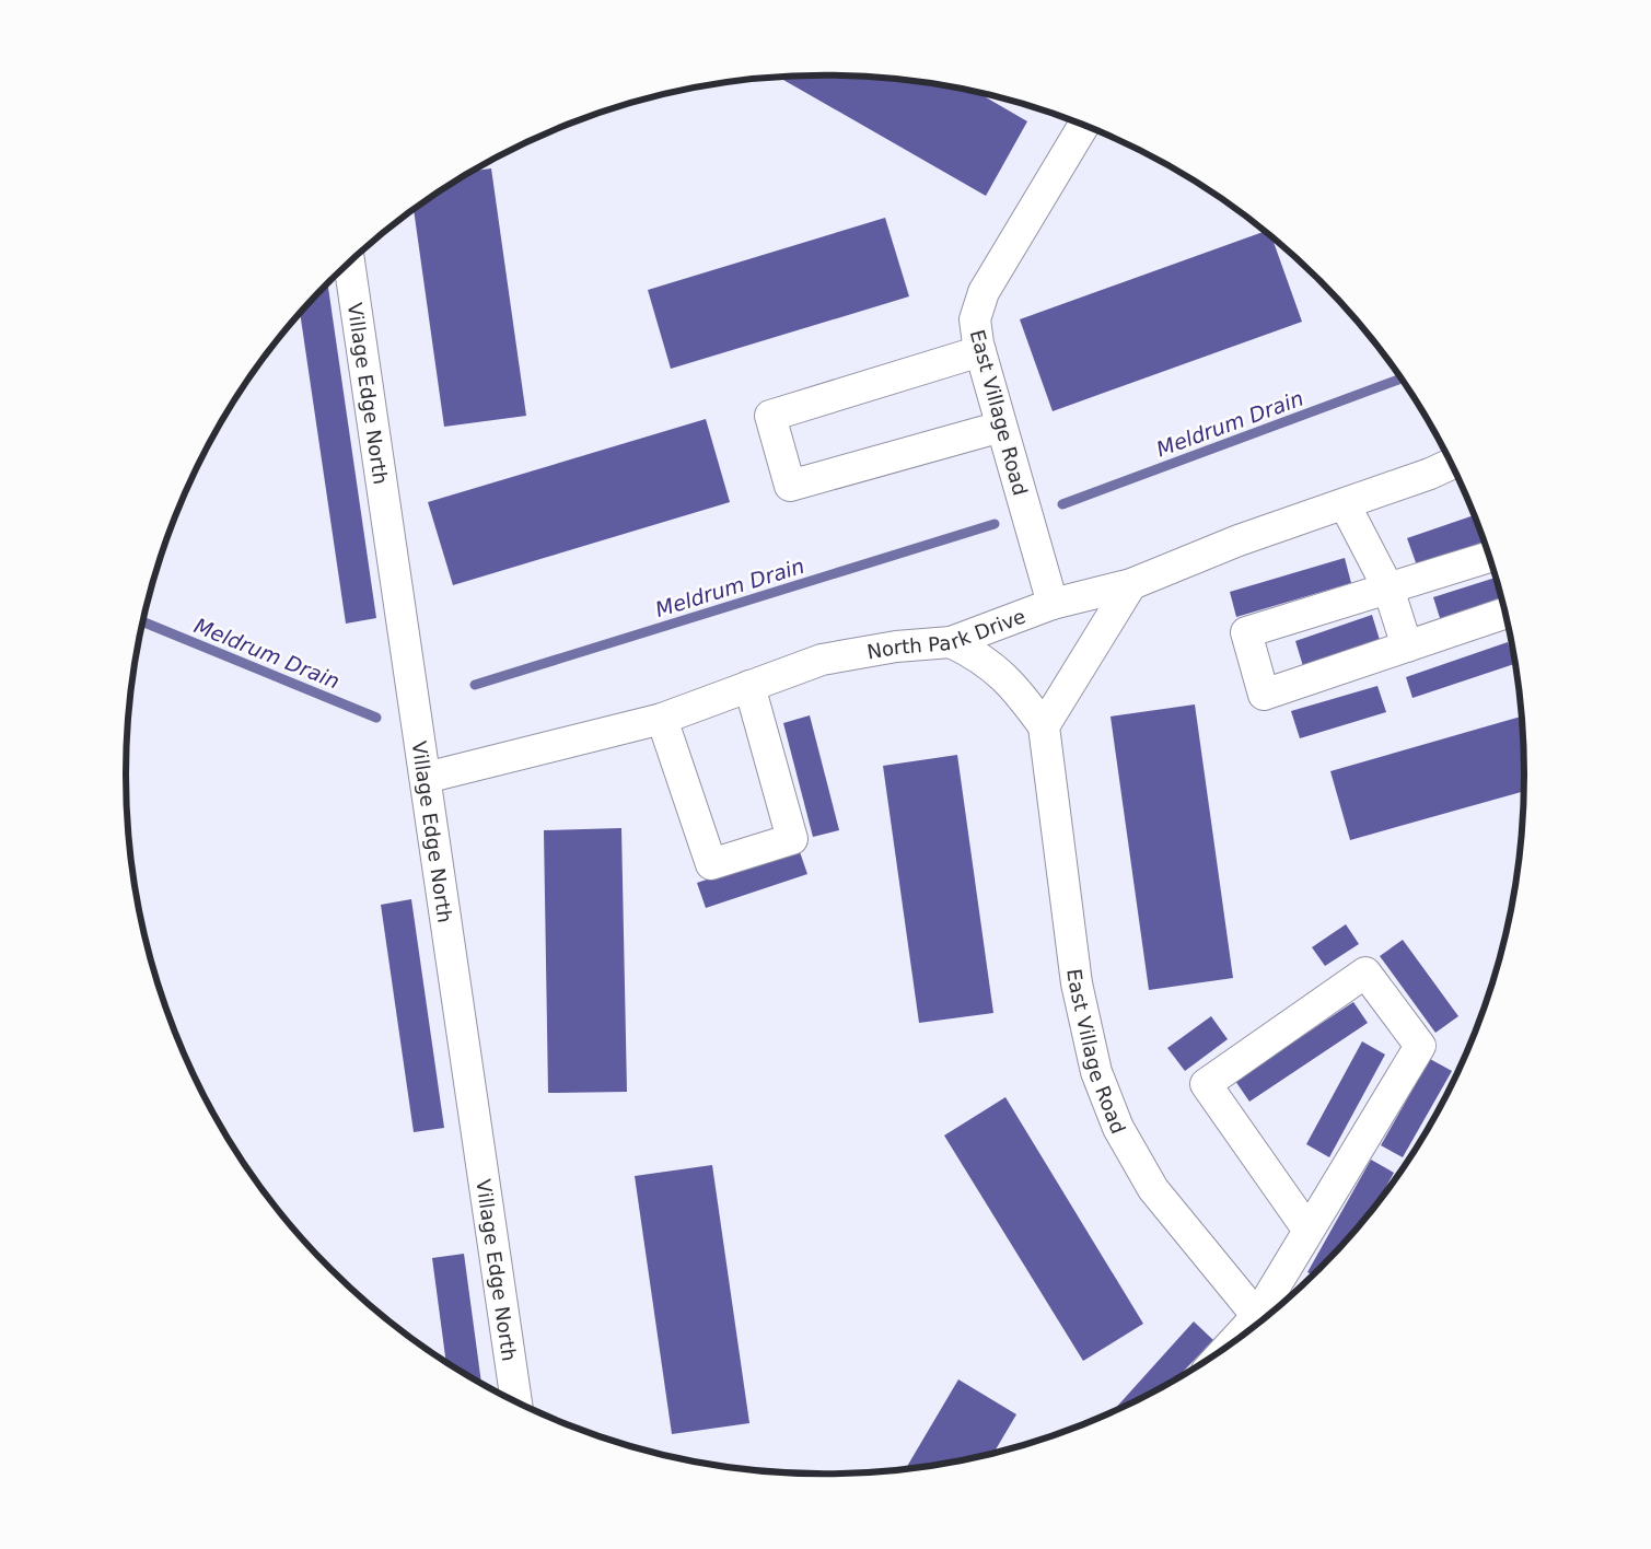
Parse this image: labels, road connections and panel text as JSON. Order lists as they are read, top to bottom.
{
  "streets": {
    "street": ["Village Edge North", "East Village Road", "North Park Drive"]
  },
  "crossings": [
    ["Village Edge North", "North Park Drive"],
    ["East Village Road", "North Park Drive"]
  ],
  "water": ["Meldrum Drain"]
}
